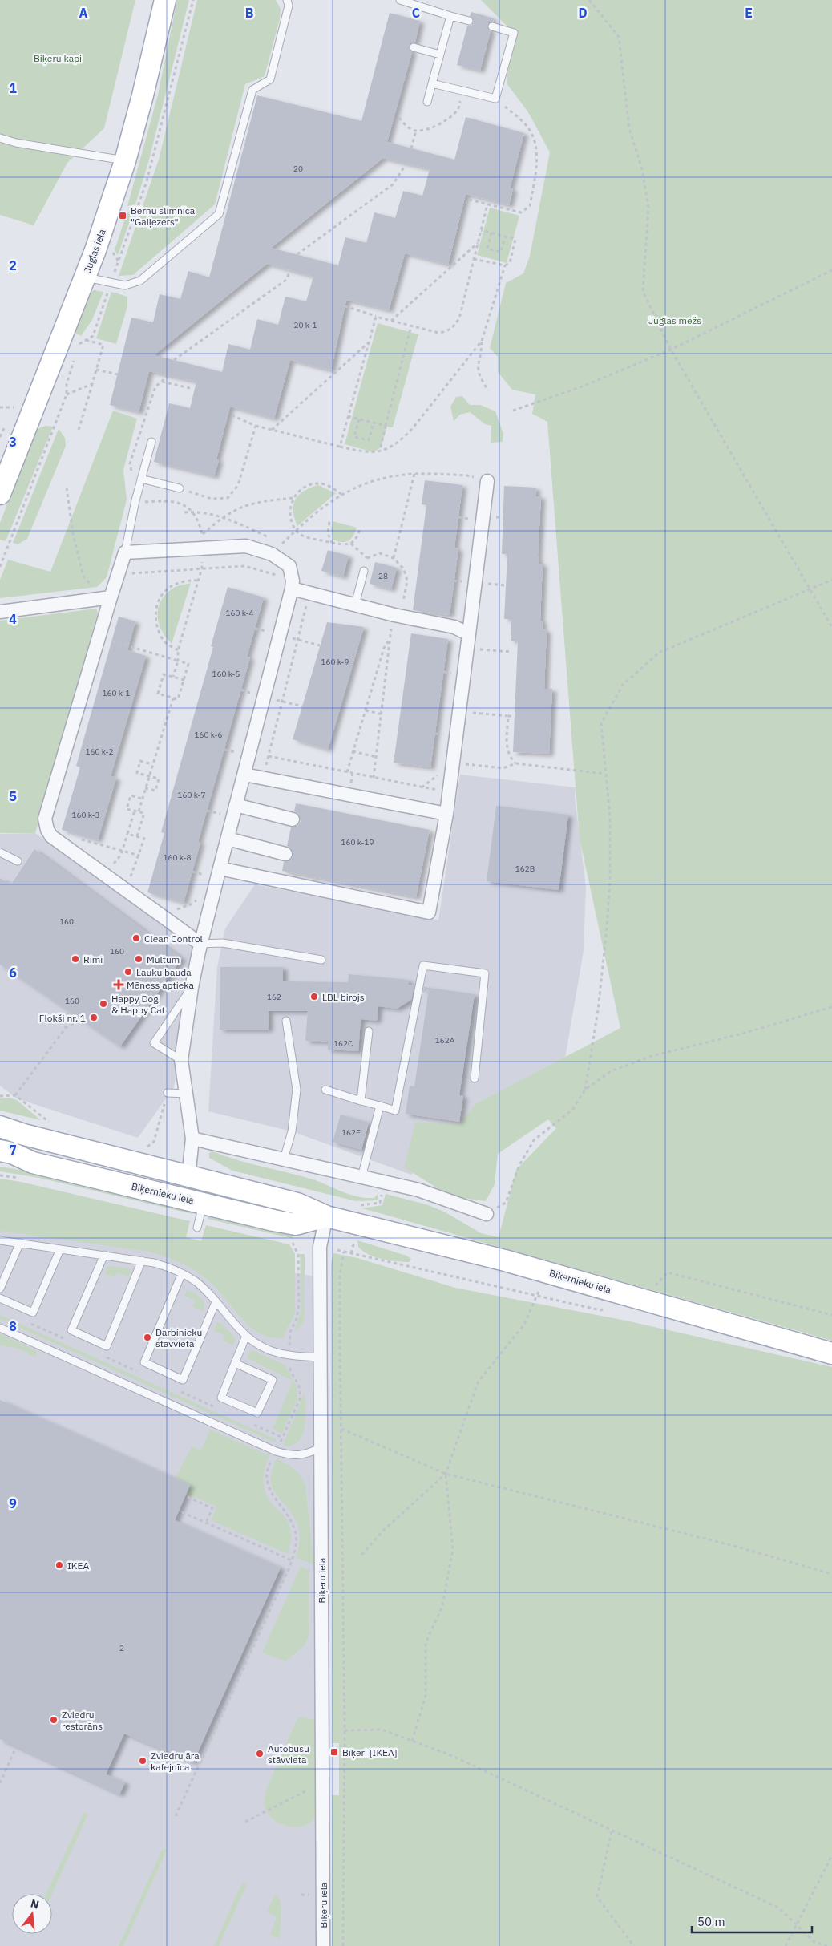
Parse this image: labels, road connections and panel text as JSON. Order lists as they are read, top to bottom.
{
  "streets": {
    "main road": ["Juglas iela", "Biķernieku iela"],
    "street": ["Biķeru iela"]
  },
  "crossings": [
    ["Biķernieku iela", "Biķeru iela"]
  ],
  "parks": ["Biķeru kapi", "Juglas mežs"],
  "places": {
    "transit": ["Bērnu slimnīca \"Gaiļezers\"", "Biķeri [IKEA]"],
    "other": [
      "Clean Control",
      "Rimi",
      "Multum",
      "Lauku bauda",
      "LBL birojs",
      "Happy Dog & Happy Cat",
      "Flokši nr. 1",
      "Darbinieku stāvvieta",
      "IKEA",
      "Zviedru restorāns",
      "Autobusu stāvvieta",
      "Zviedru āra kafejnīca"
    ],
    "health": ["Mēness aptieka"]
  },
  "house_numbers": [
    "20",
    "20 k-1",
    "28",
    "160 k-4",
    "160 k-9",
    "160 k-5",
    "160 k-1",
    "160 k-6",
    "160 k-2",
    "160 k-7",
    "160 k-3",
    "160 k-19",
    "160 k-8",
    "162B",
    "160",
    "160",
    "162",
    "160",
    "162A",
    "162C",
    "162E",
    "2"
  ],
  "scale_bar": "50 m",
  "north": "top",
  "grid": {
    "columns": [
      "A",
      "B",
      "C",
      "D",
      "E"
    ],
    "rows": [
      "1",
      "2",
      "3",
      "4",
      "5",
      "6",
      "7",
      "8",
      "9"
    ]
  }
}
